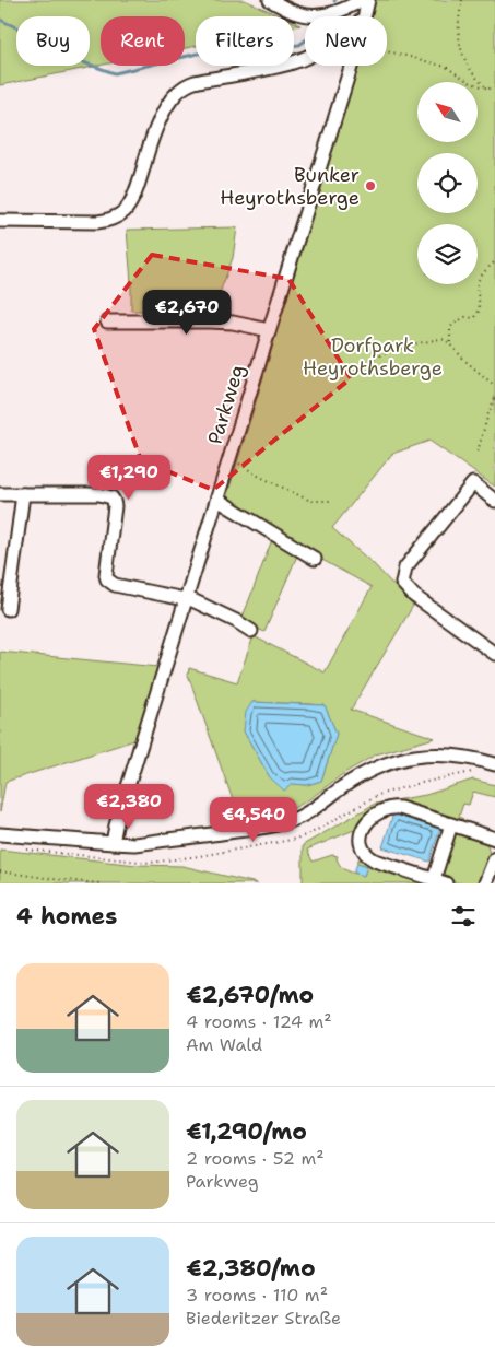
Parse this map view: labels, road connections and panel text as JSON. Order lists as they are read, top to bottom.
{
  "streets": {
    "street": ["Parkweg"]
  },
  "parks": ["Dorfpark Heyrothsberge"],
  "places": ["Bunker Heyrothsberge"],
  "north": "top left",
  "page": {
    "chip": [
      "Buy",
      "Rent",
      "Filters",
      "New"
    ],
    "price": [
      "€2,670",
      "€1,290",
      "€2,380",
      "€4,540"
    ],
    "heading": "4 homes",
    "list": [
      {
        "name": "€2,670/mo",
        "note": "4 rooms · 124 m² · Am Wald"
      },
      {
        "name": "€1,290/mo",
        "note": "2 rooms · 52 m² · Parkweg"
      },
      {
        "name": "€2,380/mo",
        "note": "3 rooms · 110 m² · Biederitzer Straße"
      }
    ]
  }
}
